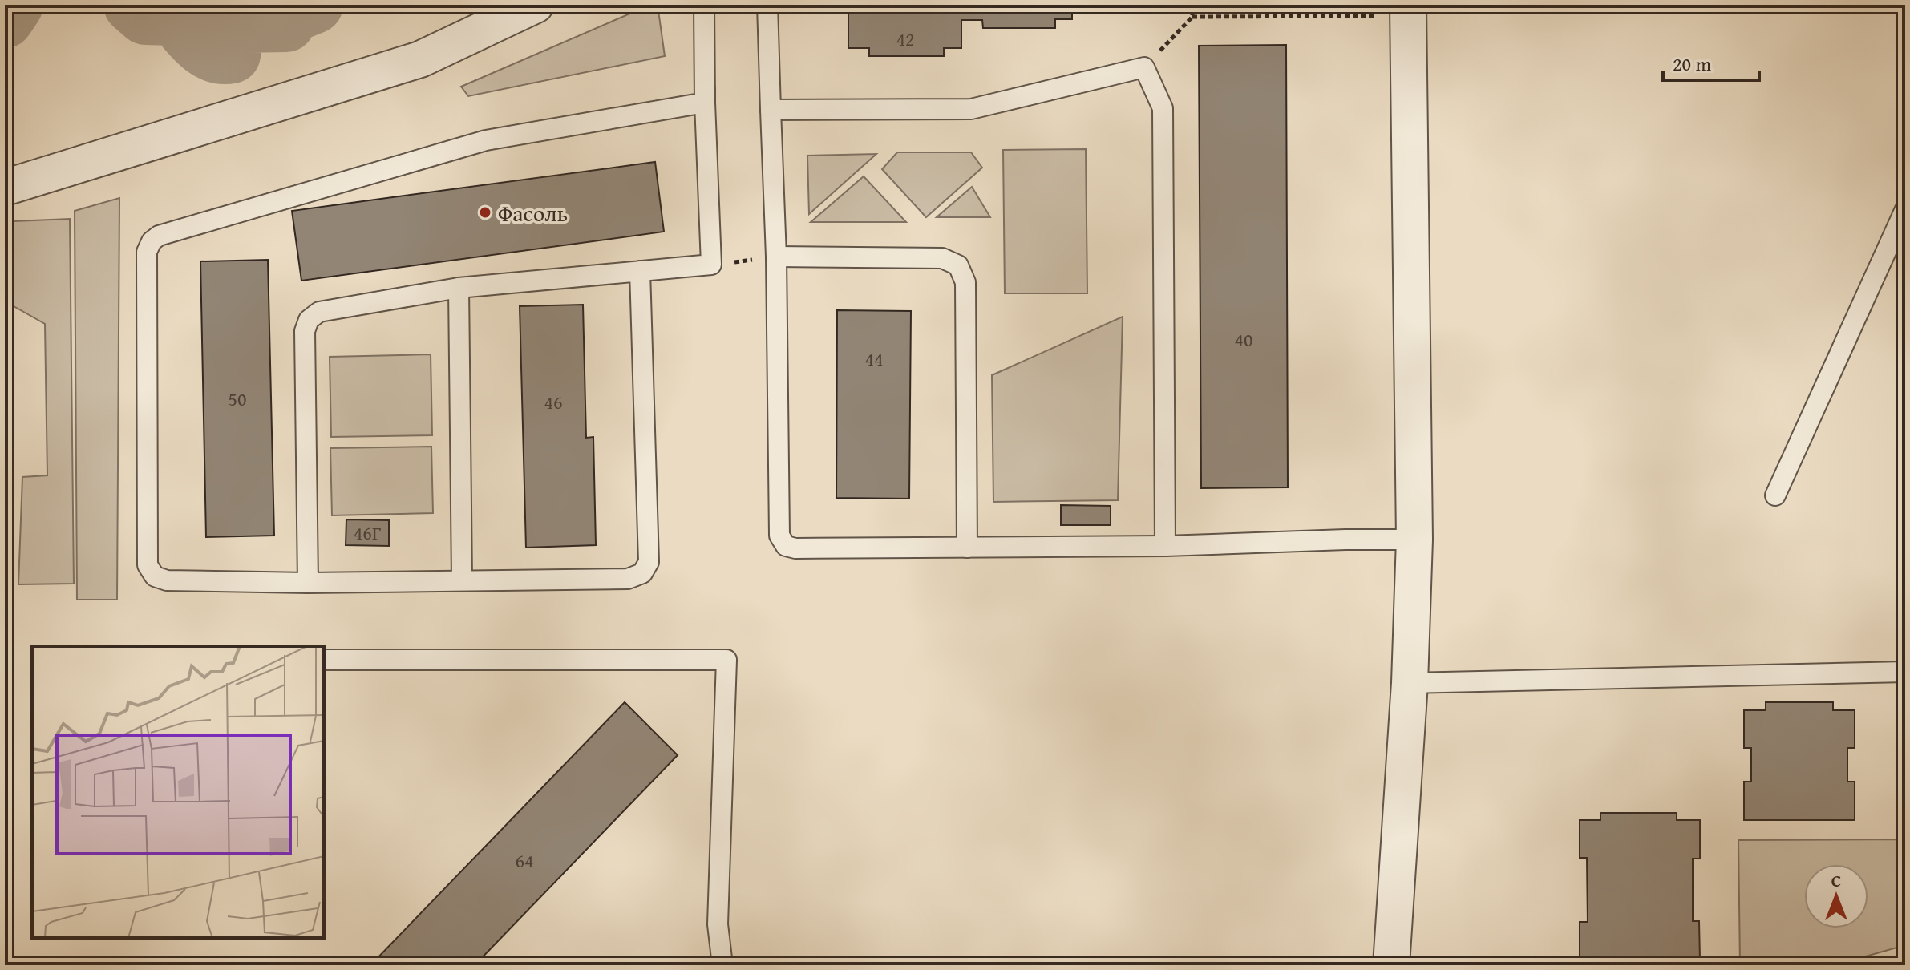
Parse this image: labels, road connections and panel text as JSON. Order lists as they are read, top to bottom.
{
  "places": ["Фасоль"],
  "house_numbers": [
    "42",
    "40",
    "44",
    "50",
    "46",
    "46Г",
    "64"
  ],
  "scale_bar": "20 m",
  "north": "top"
}
